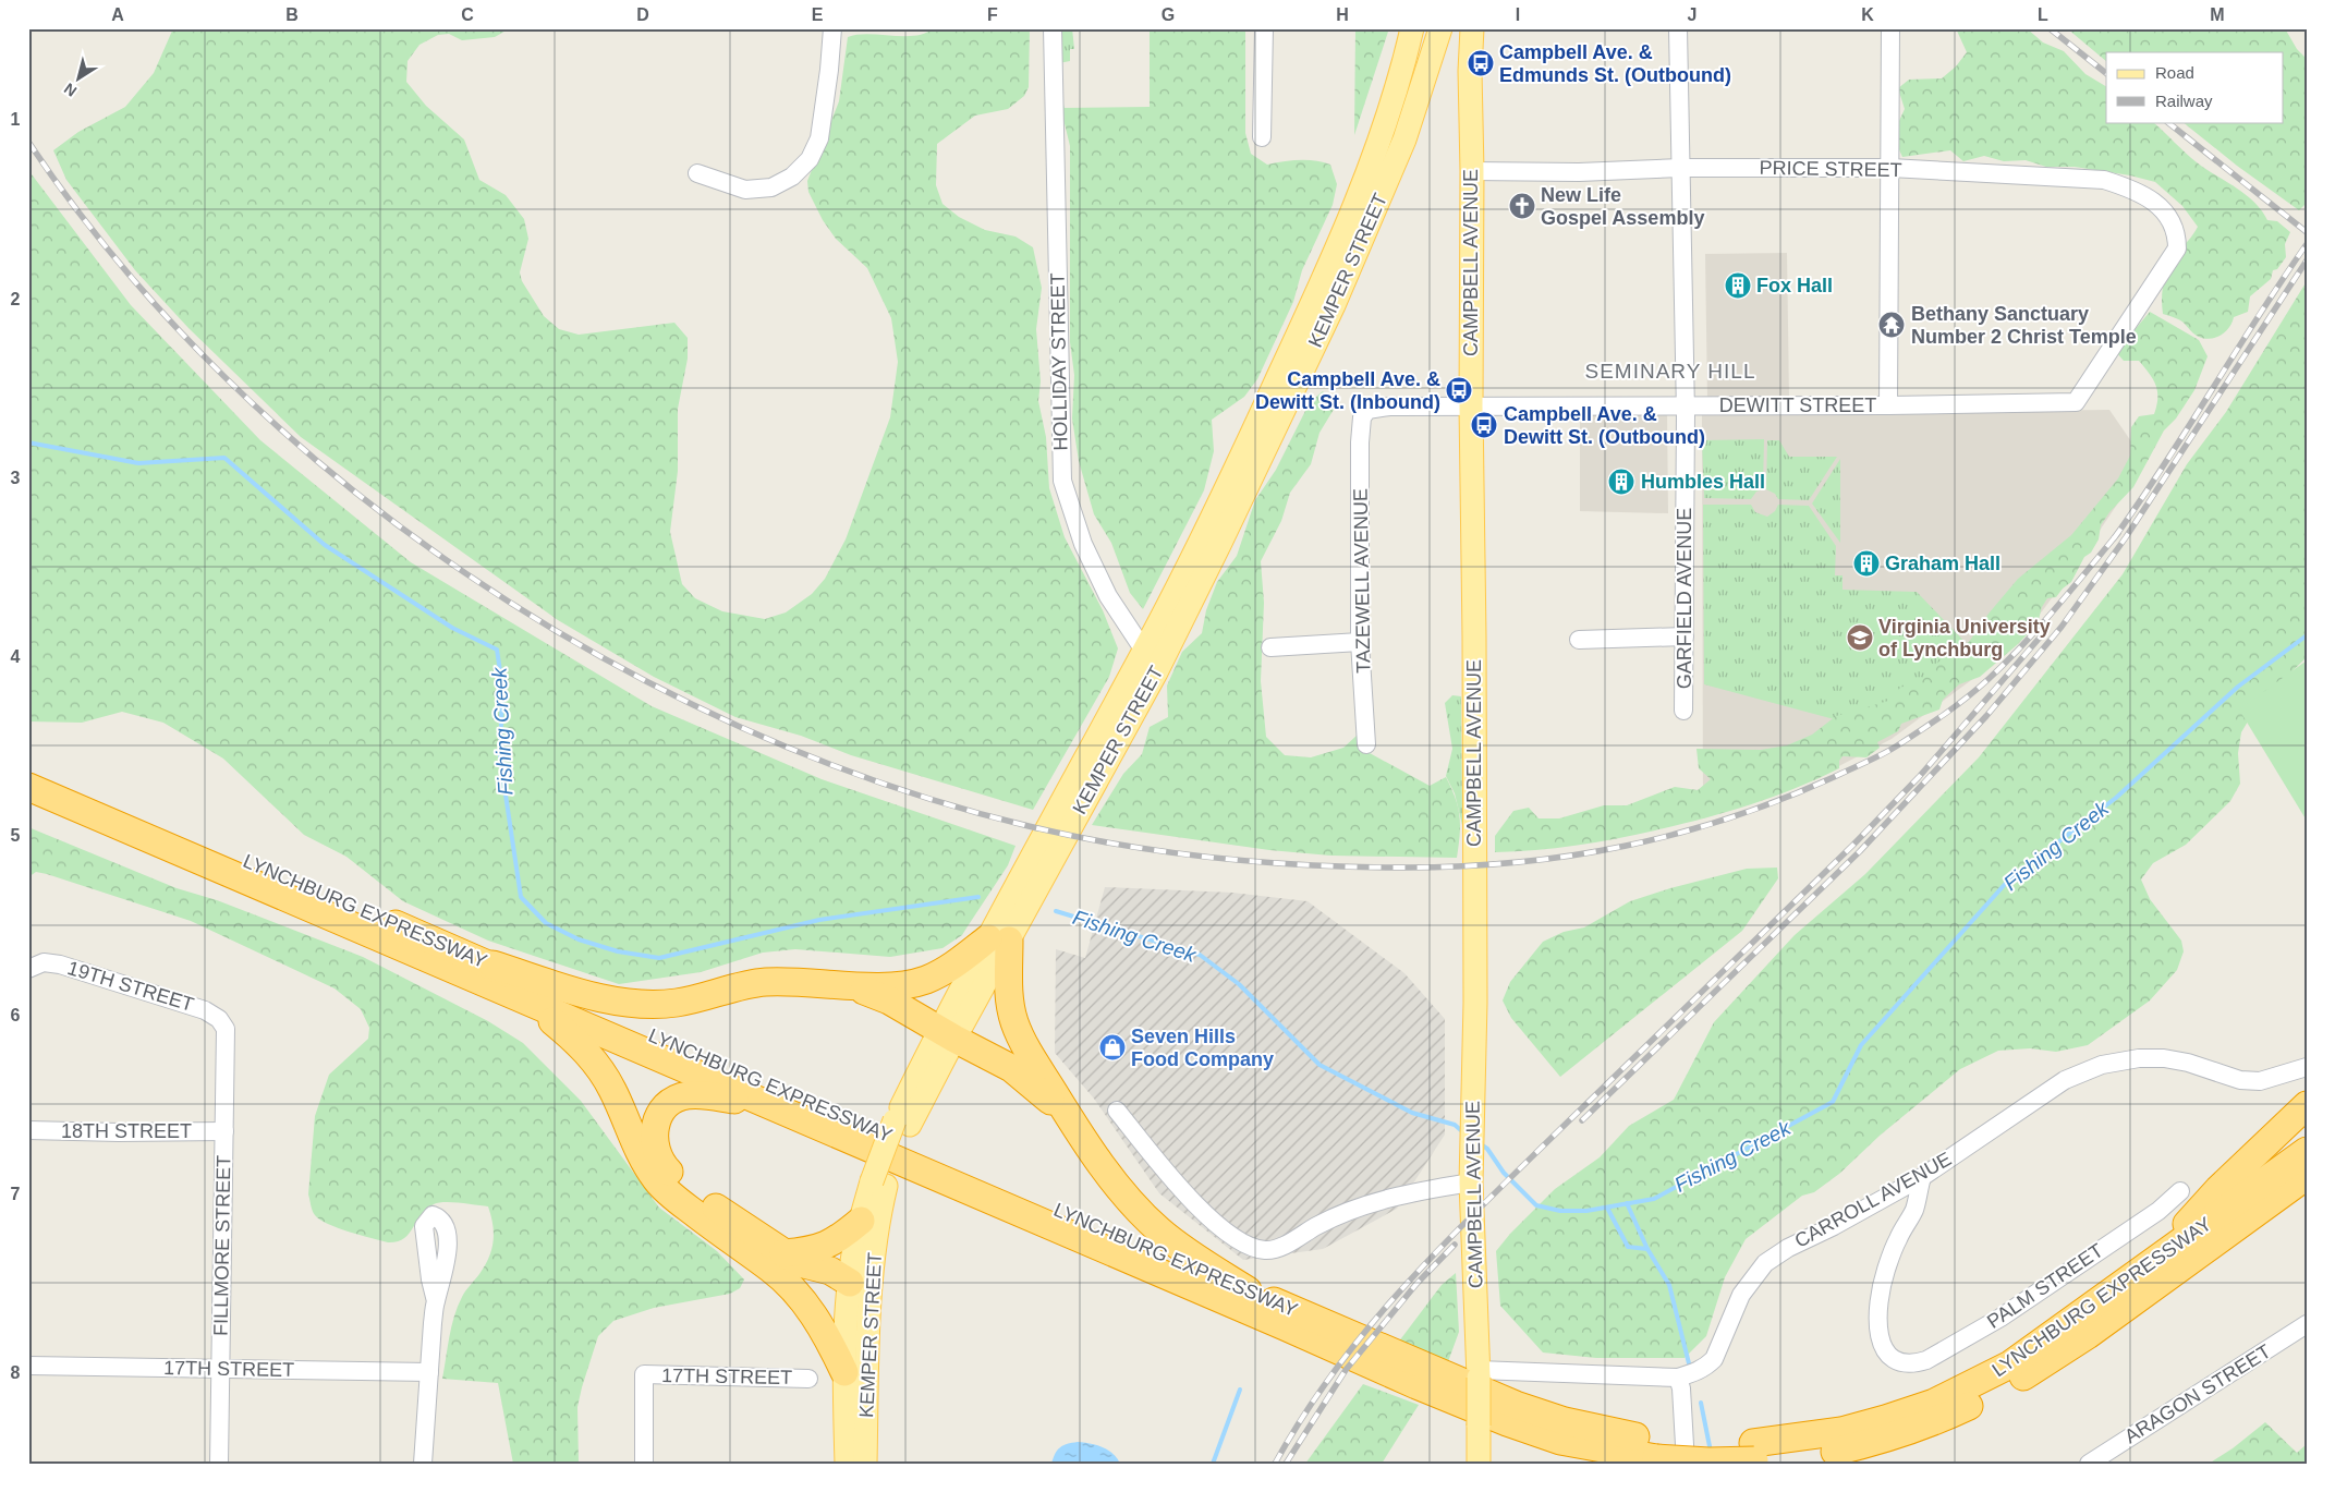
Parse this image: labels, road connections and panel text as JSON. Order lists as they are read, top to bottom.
{
  "streets": {
    "highway": ["LYNCHBURG EXPRESSWAY"],
    "main road": ["CAMPBELL AVENUE", "KEMPER STREET"],
    "street": [
      "PRICE STREET",
      "HOLLIDAY STREET",
      "DEWITT STREET",
      "TAZEWELL AVENUE",
      "GARFIELD AVENUE",
      "19TH STREET",
      "18TH STREET",
      "CARROLL AVENUE",
      "FILLMORE STREET",
      "PALM STREET",
      "17TH STREET",
      "ARAGON STREET"
    ]
  },
  "crossings": [
    ["PRICE STREET", "CAMPBELL AVENUE"],
    ["PRICE STREET", "DEWITT STREET"],
    ["PRICE STREET", "GARFIELD AVENUE"],
    ["CAMPBELL AVENUE", "DEWITT STREET"],
    ["CAMPBELL AVENUE", "CARROLL AVENUE"],
    ["KEMPER STREET", "HOLLIDAY STREET"],
    ["DEWITT STREET", "TAZEWELL AVENUE"],
    ["DEWITT STREET", "GARFIELD AVENUE"],
    ["19TH STREET", "FILLMORE STREET"],
    ["18TH STREET", "FILLMORE STREET"],
    ["CARROLL AVENUE", "PALM STREET"],
    ["FILLMORE STREET", "17TH STREET"]
  ],
  "districts": ["SEMINARY HILL"],
  "water": ["Fishing Creek"],
  "places": {
    "bus stop": ["Campbell Ave. & Edmunds St. (Outbound)", "Campbell Ave. & Dewitt St. (Inbound)", "Campbell Ave. & Dewitt St. (Outbound)"],
    "church": ["New Life Gospel Assembly"],
    "building": ["Fox Hall", "Humbles Hall", "Graham Hall"],
    "temple": ["Bethany Sanctuary Number 2 Christ Temple"],
    "school or university": ["Virginia University of Lynchburg"],
    "shop": ["Seven Hills Food Company"]
  },
  "legend": ["Road", "Railway"],
  "north": "bottom left",
  "grid": {
    "columns": [
      "A",
      "B",
      "C",
      "D",
      "E",
      "F",
      "G",
      "H",
      "I",
      "J",
      "K",
      "L",
      "M"
    ],
    "rows": [
      "1",
      "2",
      "3",
      "4",
      "5",
      "6",
      "7",
      "8"
    ]
  }
}
